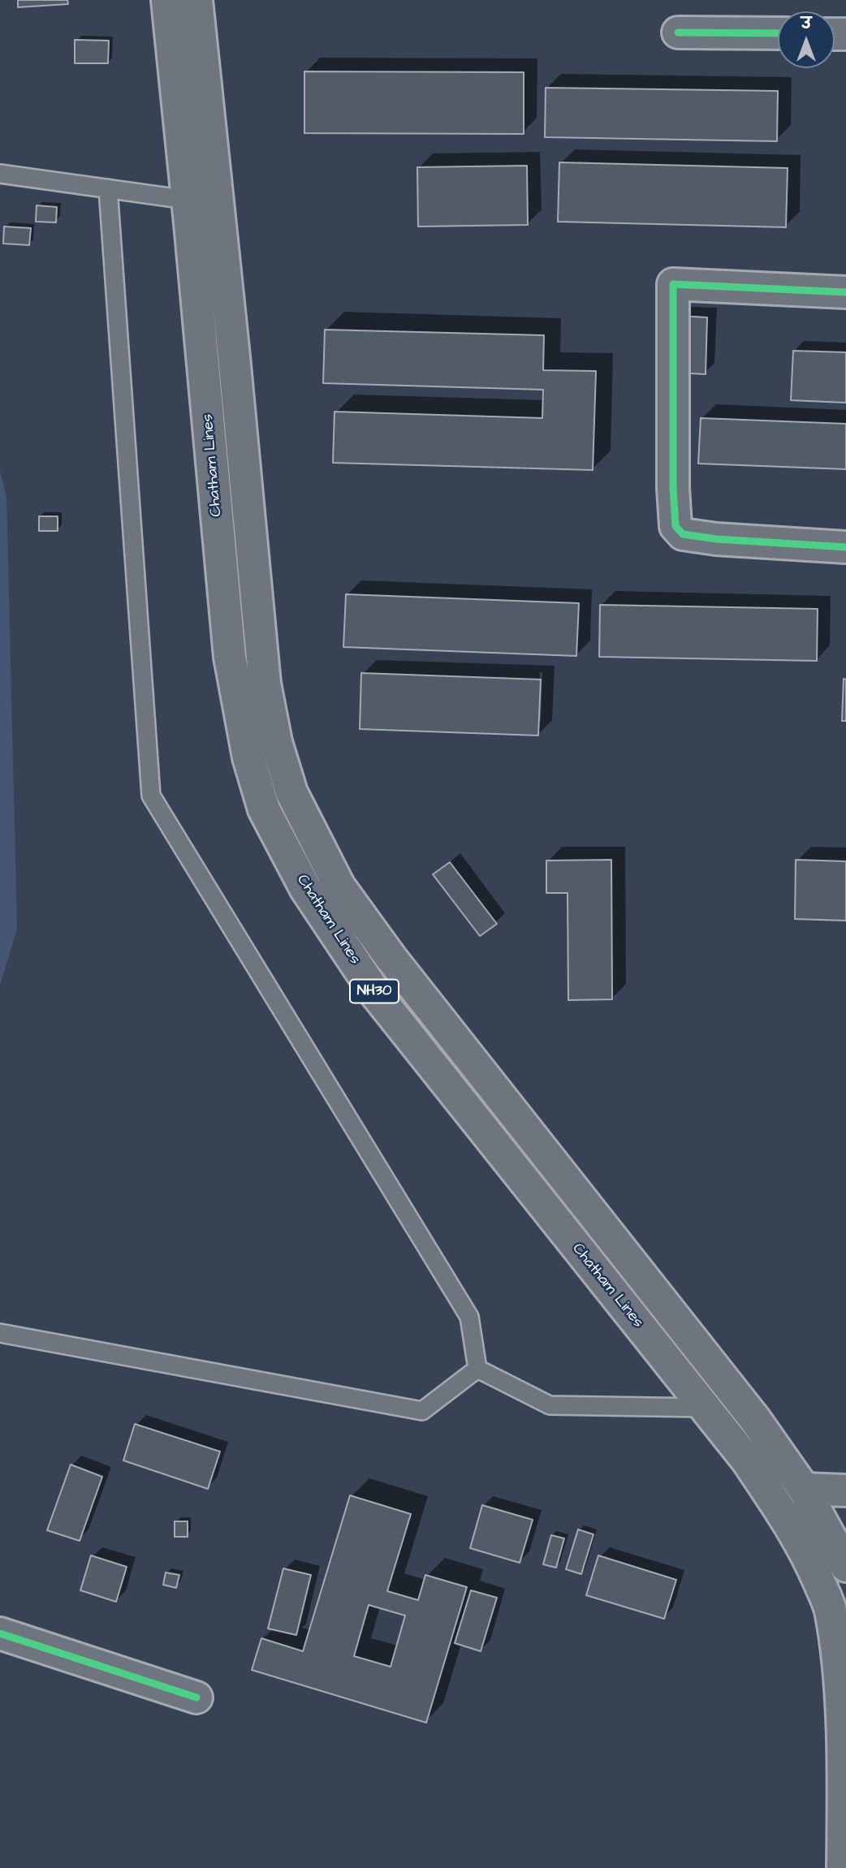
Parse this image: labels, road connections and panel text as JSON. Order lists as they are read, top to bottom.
{
  "streets": {
    "main road": ["Chatham Lines", "NH30"]
  },
  "north": "top"
}
